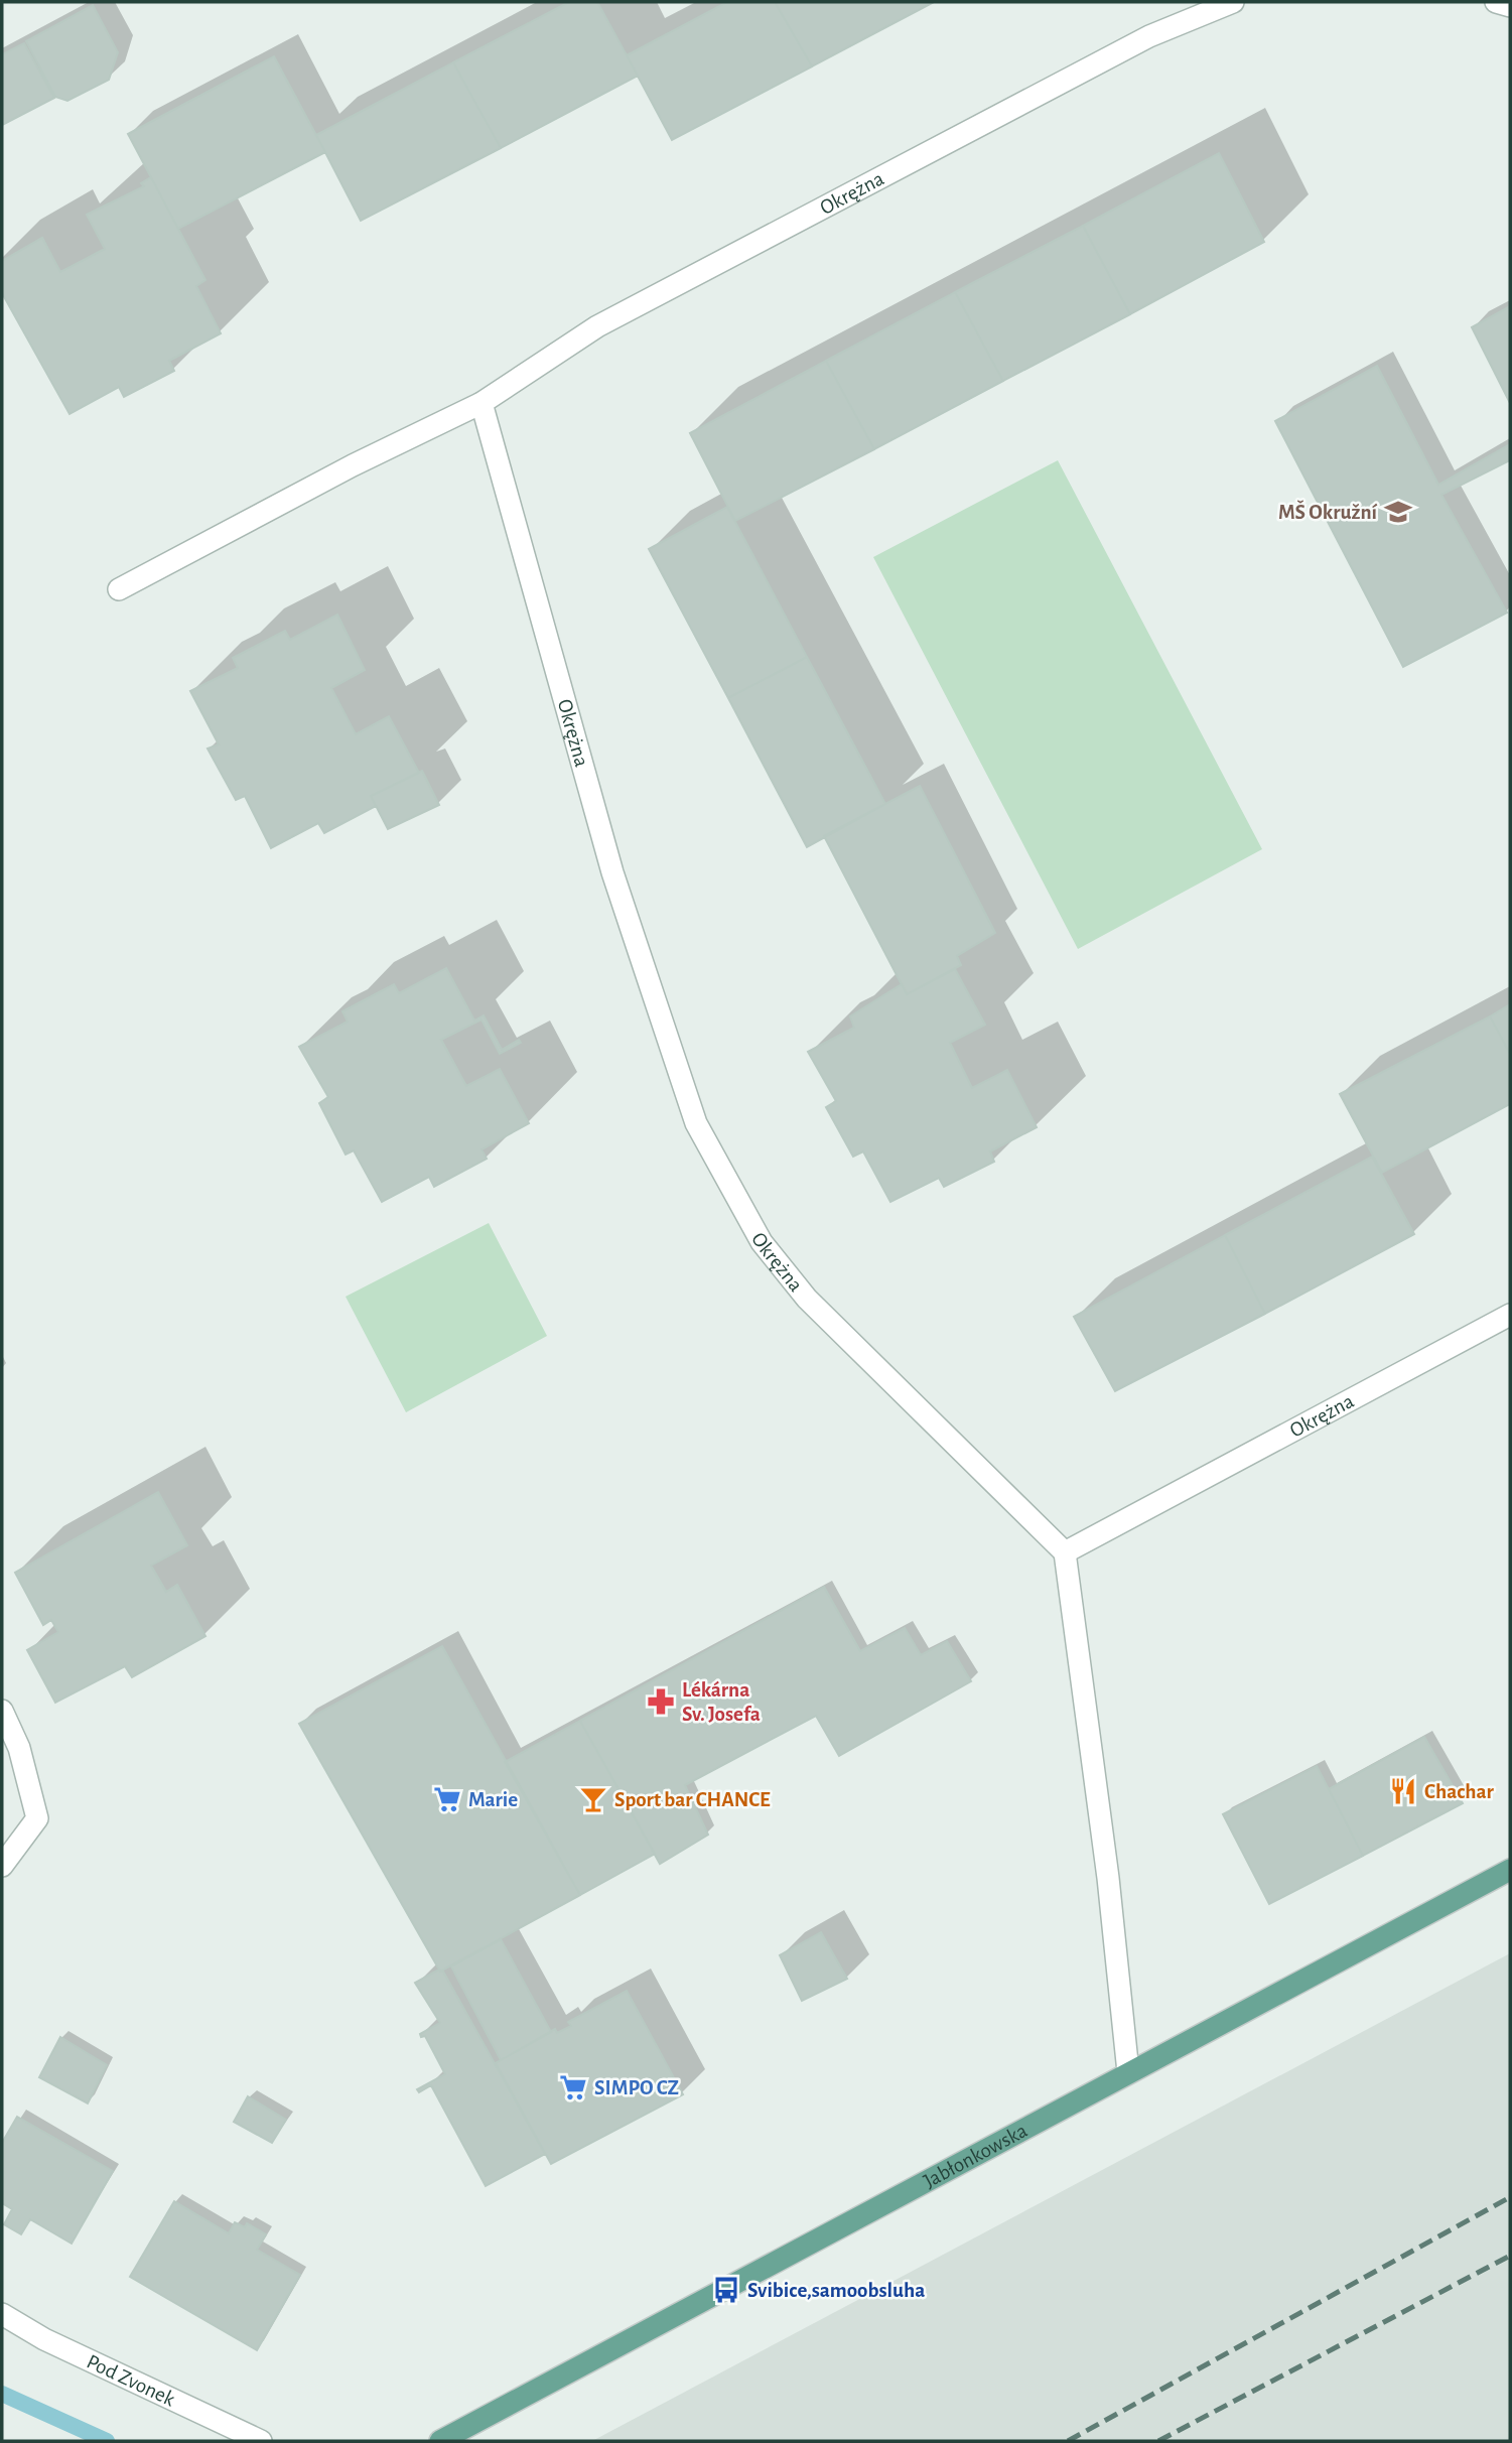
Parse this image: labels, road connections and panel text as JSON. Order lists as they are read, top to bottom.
{
  "streets": {
    "main road": ["Jabłonkowska"],
    "street": ["Okrężna", "Pod Zvonek"]
  },
  "places": {
    "school or university": ["MŠ Okružní"],
    "pharmacy": ["Lékárna Sv. Josefa"],
    "restaurant": ["Chachar"],
    "supermarket": ["Marie", "SIMPO CZ"],
    "bar": ["Sport bar CHANCE"],
    "bus stop": ["Svibice,samoobsluha"]
  }
}
